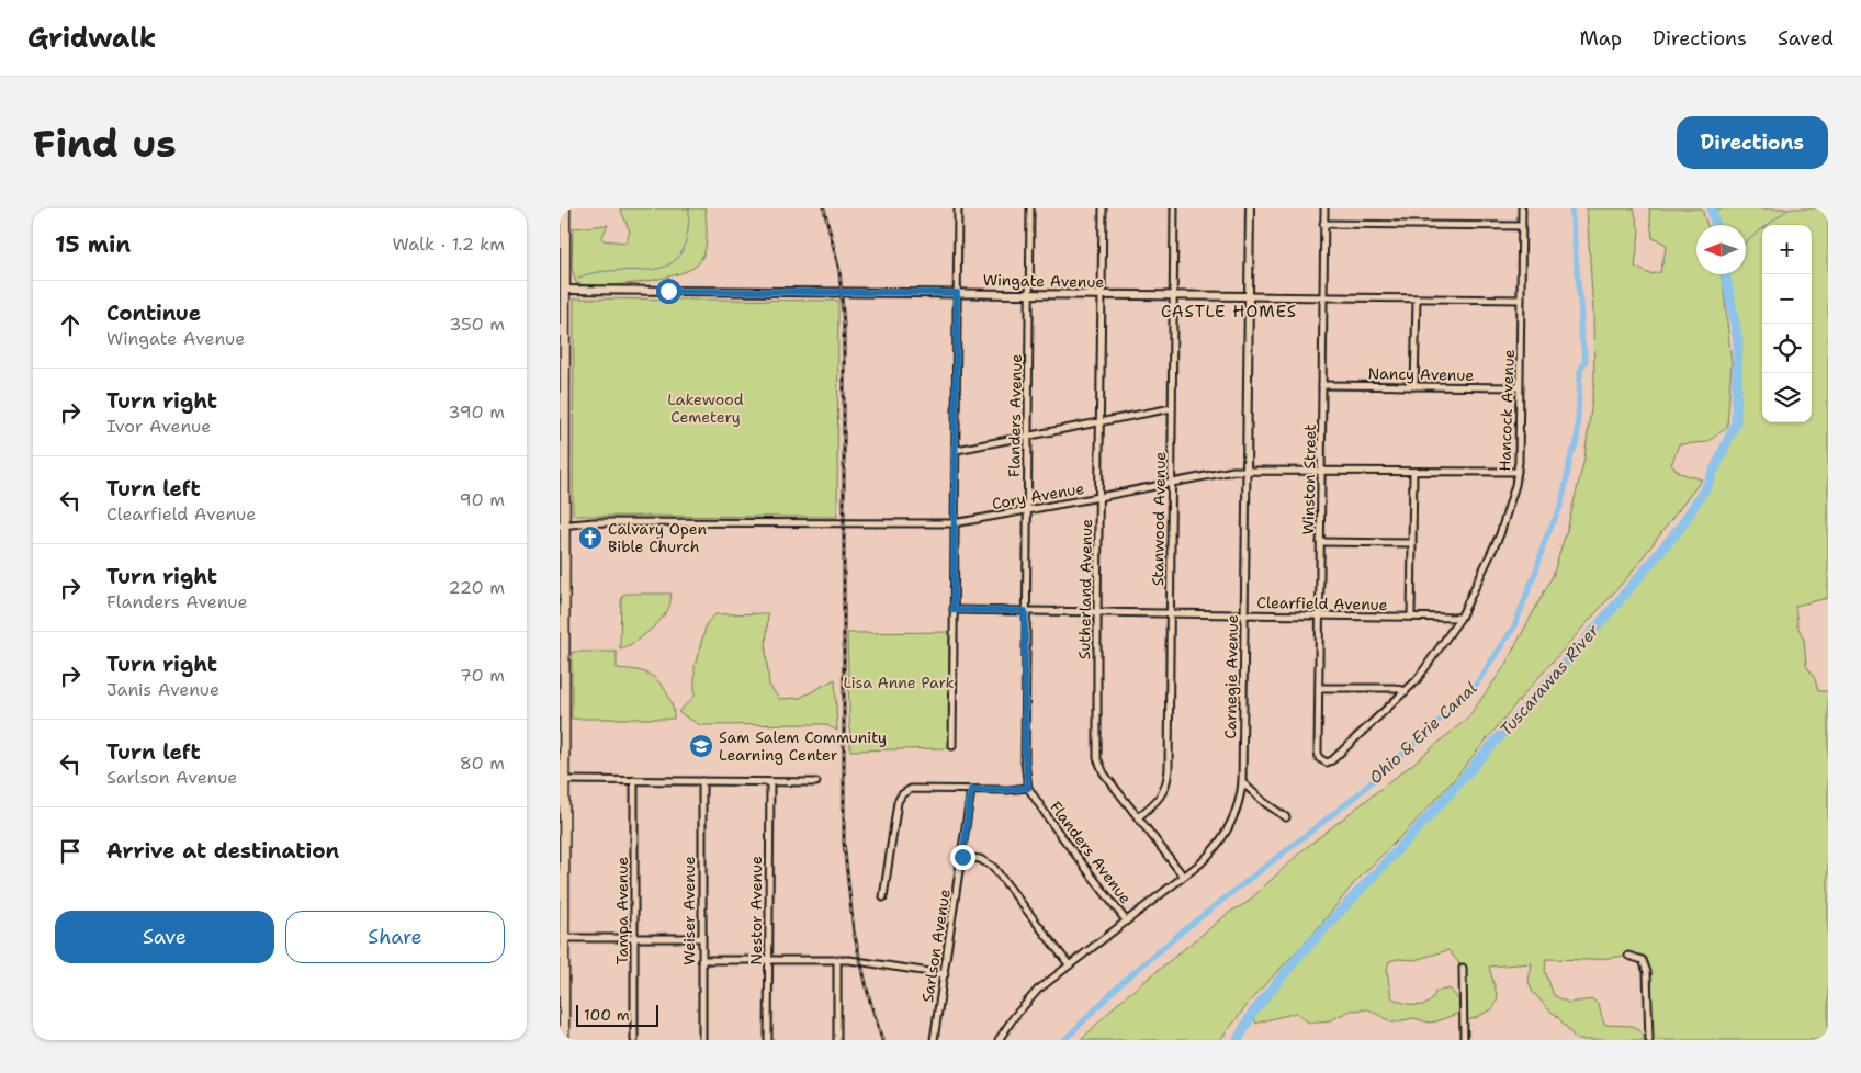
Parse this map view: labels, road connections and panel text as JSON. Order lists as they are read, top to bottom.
{
  "streets": {
    "street": [
      "Wingate Avenue",
      "Nancy Avenue",
      "Hancock Avenue",
      "Flanders Avenue",
      "Winston Street",
      "Cory Avenue",
      "Stanwood Avenue",
      "Sutherland Avenue",
      "Clearfield Avenue",
      "Carnegie Avenue",
      "Tampa Avenue",
      "Weiser Avenue",
      "Nestor Avenue",
      "Sarlson Avenue"
    ]
  },
  "crossings": [
    ["Wingate Avenue", "Hancock Avenue"],
    ["Wingate Avenue", "Flanders Avenue"],
    ["Wingate Avenue", "Winston Street"],
    ["Wingate Avenue", "Stanwood Avenue"],
    ["Wingate Avenue", "Sutherland Avenue"],
    ["Wingate Avenue", "Carnegie Avenue"],
    ["Nancy Avenue", "Hancock Avenue"],
    ["Nancy Avenue", "Winston Street"],
    ["Hancock Avenue", "Winston Street"],
    ["Hancock Avenue", "Cory Avenue"],
    ["Hancock Avenue", "Clearfield Avenue"],
    ["Flanders Avenue", "Cory Avenue"],
    ["Flanders Avenue", "Clearfield Avenue"],
    ["Flanders Avenue", "Carnegie Avenue"],
    ["Winston Street", "Cory Avenue"],
    ["Winston Street", "Clearfield Avenue"],
    ["Cory Avenue", "Stanwood Avenue"],
    ["Cory Avenue", "Sutherland Avenue"],
    ["Cory Avenue", "Carnegie Avenue"],
    ["Stanwood Avenue", "Sutherland Avenue"],
    ["Stanwood Avenue", "Clearfield Avenue"],
    ["Sutherland Avenue", "Clearfield Avenue"],
    ["Sutherland Avenue", "Carnegie Avenue"],
    ["Clearfield Avenue", "Carnegie Avenue"]
  ],
  "districts": ["CASTLE HOMES"],
  "water": ["Tuscarawas River", "Ohio & Erie Canal"],
  "parks": ["Lakewood Cemetery", "Lisa Anne Park"],
  "places": {
    "church": ["Calvary Open Bible Church"],
    "school or university": ["Sam Salem Community Learning Center"]
  },
  "scale_bar": "100 m",
  "north": "left",
  "page": {
    "header": "Gridwalk",
    "nav": ["Map", "Directions", "Saved"],
    "buttons": [
      "Directions",
      ["Save", "Share"]
    ],
    "title": "Find us",
    "heading": ["15 min", "Walk · 1.2 km"],
    "map_buttons": ["+", "−"],
    "list": [
      ["Continue", "Wingate Avenue", "350 m"],
      ["Turn right", "Ivor Avenue", "390 m"],
      ["Turn left", "Clearfield Avenue", "90 m"],
      ["Turn right", "Flanders Avenue", "220 m"],
      ["Turn right", "Janis Avenue", "70 m"],
      ["Turn left", "Sarlson Avenue", "80 m"],
      "Arrive at destination"
    ],
    "scale": "100 m"
  }
}
